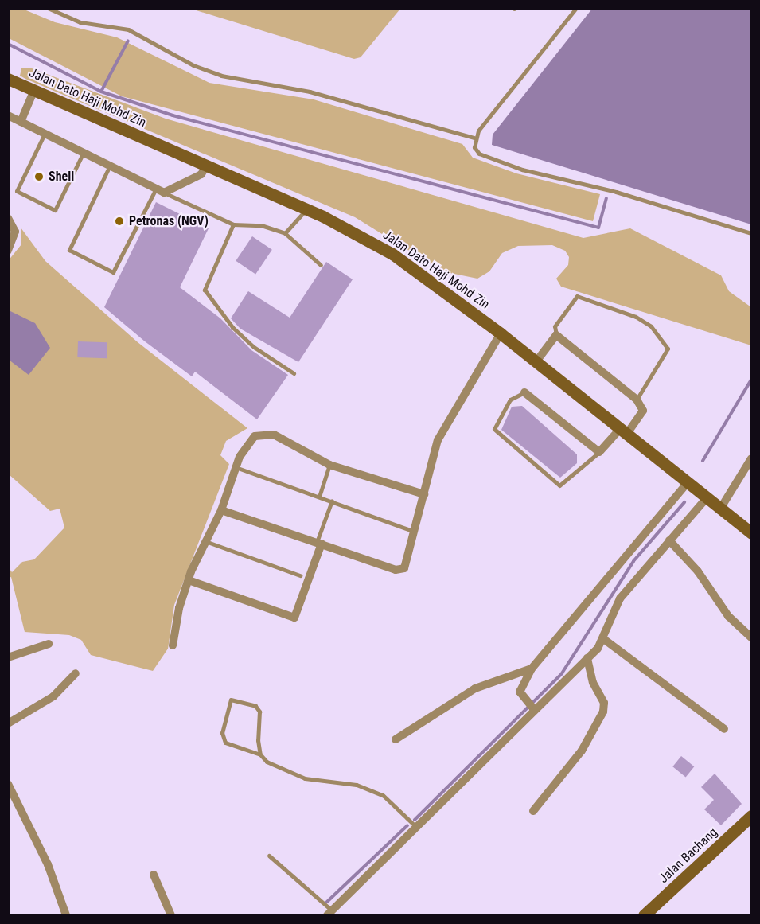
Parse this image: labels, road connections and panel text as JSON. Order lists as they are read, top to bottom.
{
  "streets": {
    "main road": ["Jalan Dato Haji Mohd Zin", "Jalan Bachang"]
  },
  "places": ["Shell", "Petronas (NGV)"]
}
